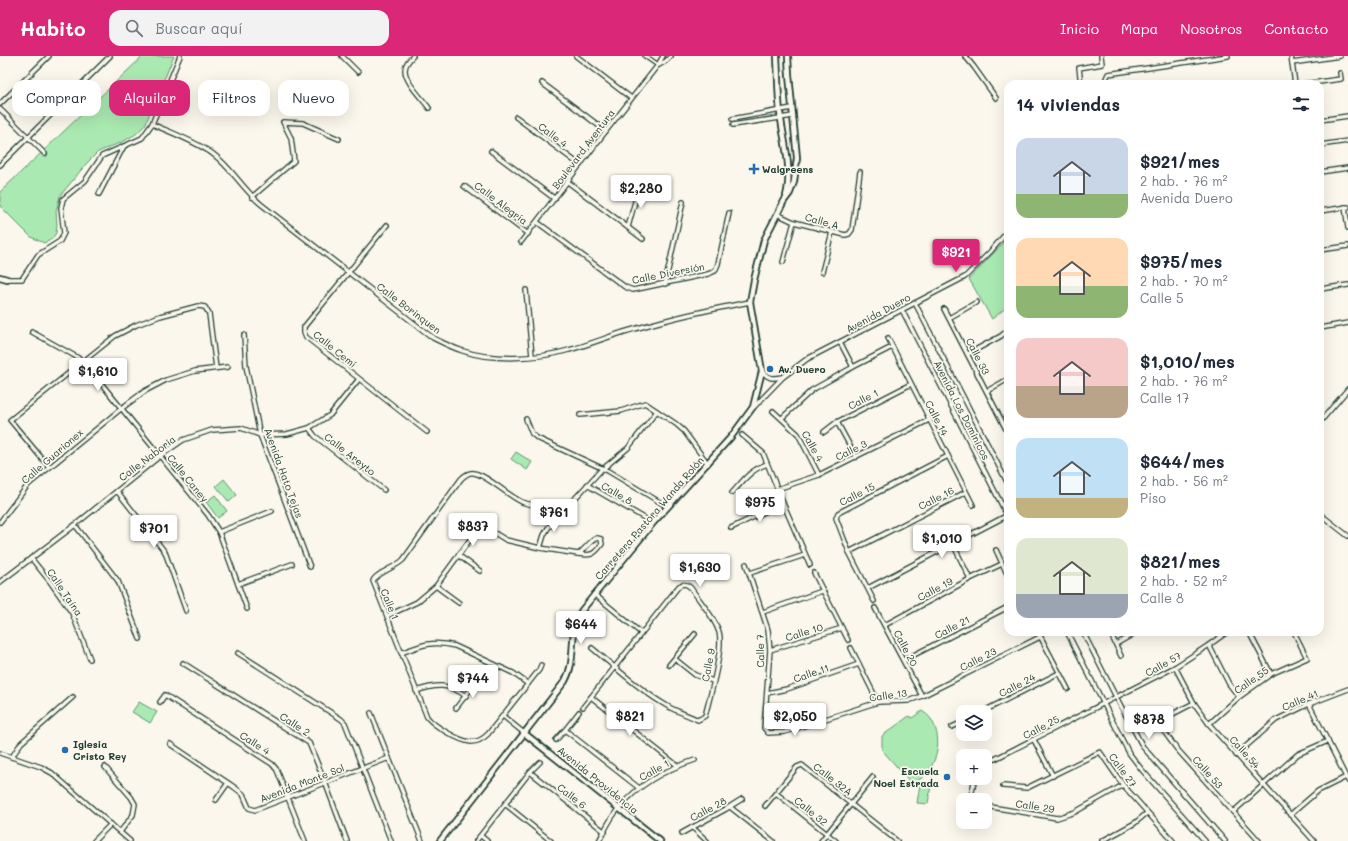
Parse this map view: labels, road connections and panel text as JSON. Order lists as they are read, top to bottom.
{
  "streets": {
    "street": [
      "Calle 4",
      "Boulevard Aventura",
      "Calle Alegría",
      "Calle A",
      "Calle Diversión",
      "Calle Borinquen",
      "Avenida Duero",
      "Calle Cemí",
      "Calle 33",
      "Calle 1",
      "Avenida Los Dominicos",
      "Calle 14",
      "Calle 3",
      "Calle Areyto",
      "Calle Guarionex",
      "Calle Naboria",
      "Avenida Hato Tejas",
      "Calle Caney",
      "Calle 8",
      "Calle 15",
      "Calle 16",
      "Carretera Pastora Wanda Rolón",
      "Calle 19",
      "Calle Taína",
      "Calle 21",
      "Calle 10",
      "Calle 20",
      "Calle 7",
      "Calle 23",
      "Calle 57",
      "Calle 9",
      "Calle 11",
      "Calle 55",
      "Calle 24",
      "Calle 13",
      "Calle 41",
      "Calle 2",
      "Calle 25",
      "Calle 54",
      "Calle 27",
      "Calle 53",
      "Calle 32A",
      "Avenida Providencia",
      "Avenida Monte Sol",
      "Calle 6",
      "Calle 29",
      "Calle 28",
      "Calle 32"
    ]
  },
  "crossings": [
    ["Calle 4", "Boulevard Aventura"],
    ["Calle 4", "Calle 3"],
    ["Calle 4", "Avenida Monte Sol"],
    ["Boulevard Aventura", "Calle Alegría"],
    ["Boulevard Aventura", "Calle Diversión"],
    ["Calle A", "Carretera Pastora Wanda Rolón"],
    ["Calle Borinquen", "Calle Cemí"],
    ["Calle Borinquen", "Carretera Pastora Wanda Rolón"],
    ["Avenida Duero", "Avenida Los Dominicos"],
    ["Avenida Duero", "Carretera Pastora Wanda Rolón"],
    ["Calle Cemí", "Calle Naboria"],
    ["Calle 1", "Calle 14"],
    ["Calle 1", "Calle 8"],
    ["Calle 1", "Avenida Providencia"],
    ["Calle 1", "Calle 6"],
    ["Calle 14", "Calle 3"],
    ["Calle 14", "Calle 15"],
    ["Calle 14", "Calle 16"],
    ["Calle Areyto", "Calle Naboria"],
    ["Calle Guarionex", "Calle Caney"],
    ["Calle Naboria", "Avenida Hato Tejas"],
    ["Calle Naboria", "Calle Caney"],
    ["Calle Naboria", "Calle Taína"],
    ["Calle 8", "Carretera Pastora Wanda Rolón"],
    ["Calle 15", "Calle 16"],
    ["Carretera Pastora Wanda Rolón", "Avenida Providencia"],
    ["Calle 19", "Calle 20"],
    ["Calle 21", "Calle 20"],
    ["Calle 10", "Calle 7"],
    ["Calle 20", "Calle 23"],
    ["Calle 20", "Calle 13"],
    ["Calle 7", "Calle 11"],
    ["Calle 7", "Calle 13"],
    ["Calle 23", "Calle 13"],
    ["Calle 57", "Calle 25"],
    ["Calle 57", "Calle 54"],
    ["Calle 55", "Calle 54"],
    ["Calle 41", "Calle 54"],
    ["Calle 2", "Avenida Monte Sol"],
    ["Calle 54", "Calle 53"],
    ["Calle 27", "Calle 29"],
    ["Calle 32A", "Calle 32"]
  ],
  "places": {
    "health": ["Walgreens"],
    "other": ["Av. Duero", "Iglesia Cristo Rey", "Escuela Noel Estrada"]
  },
  "page": {
    "header": "Habito",
    "search": "Buscar aquí",
    "nav": [
      "Inicio",
      "Mapa",
      "Nosotros",
      "Contacto"
    ],
    "chip": [
      "Comprar",
      "Alquilar",
      "Filtros",
      "Nuevo"
    ],
    "heading": "14 viviendas",
    "list": [
      {
        "name": "$921/mes",
        "note": "2 hab. · 76 m² · Avenida Duero"
      },
      {
        "name": "$975/mes",
        "note": "2 hab. · 70 m² · Calle 5"
      },
      {
        "name": "$1,010/mes",
        "note": "2 hab. · 76 m² · Calle 17"
      },
      {
        "name": "$644/mes",
        "note": "2 hab. · 56 m² · Piso"
      },
      {
        "name": "$821/mes",
        "note": "2 hab. · 52 m² · Calle 8"
      }
    ],
    "price": [
      "$2,280",
      "$921",
      "$1,610",
      "$975",
      "$761",
      "$837",
      "$701",
      "$1,010",
      "$1,630",
      "$644",
      "$744",
      "$821",
      "$2,050",
      "$878"
    ],
    "map_buttons": ["+", "−"]
  }
}
